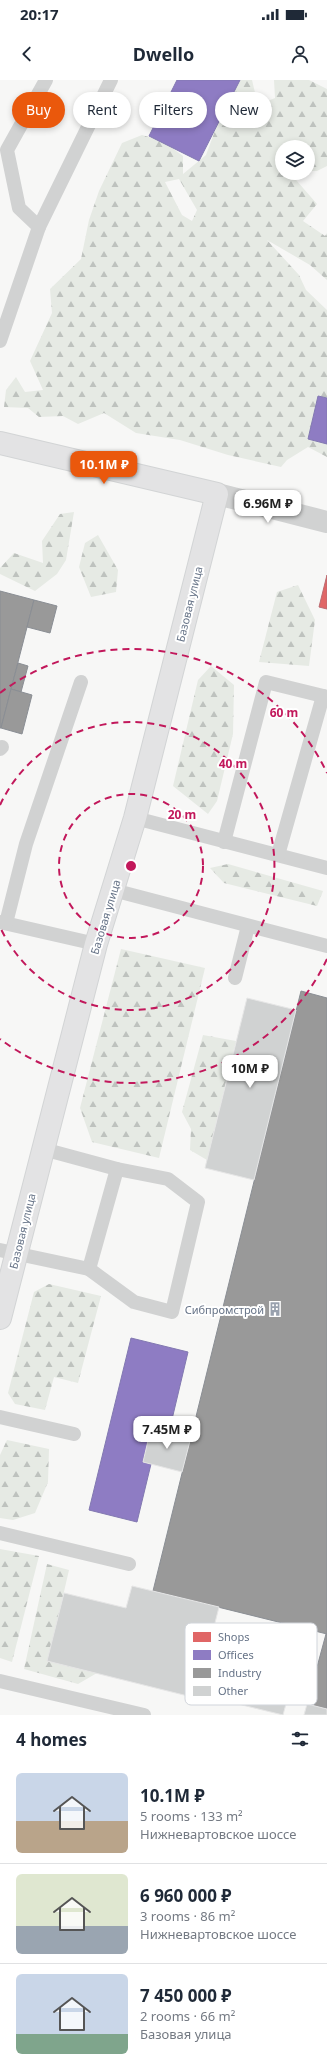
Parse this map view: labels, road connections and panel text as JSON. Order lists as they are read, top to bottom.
{
  "streets": {
    "street": ["Базовая улица"]
  },
  "places": {
    "building": ["Сибпромстрой"]
  },
  "legend": [
    "Shops",
    "Offices",
    "Industry",
    "Other"
  ],
  "page": {
    "status": "20:17",
    "header": "Dwello",
    "chip": [
      "Buy",
      "Rent",
      "Filters",
      "New"
    ],
    "price": [
      "10.1M ₽",
      "6.96M ₽",
      "10M ₽",
      "7.45M ₽"
    ],
    "heading": "4 homes",
    "list": [
      {
        "name": "10.1M ₽",
        "note": "5 rooms · 133 m² · Нижневартовское шоссе"
      },
      {
        "name": "6 960 000 ₽",
        "note": "3 rooms · 86 m² · Нижневартовское шоссе"
      },
      {
        "name": "7 450 000 ₽",
        "note": "2 rooms · 66 m² · Базовая улица"
      }
    ]
  },
  "rings": ["60 m", "40 m", "20 m"]
}
